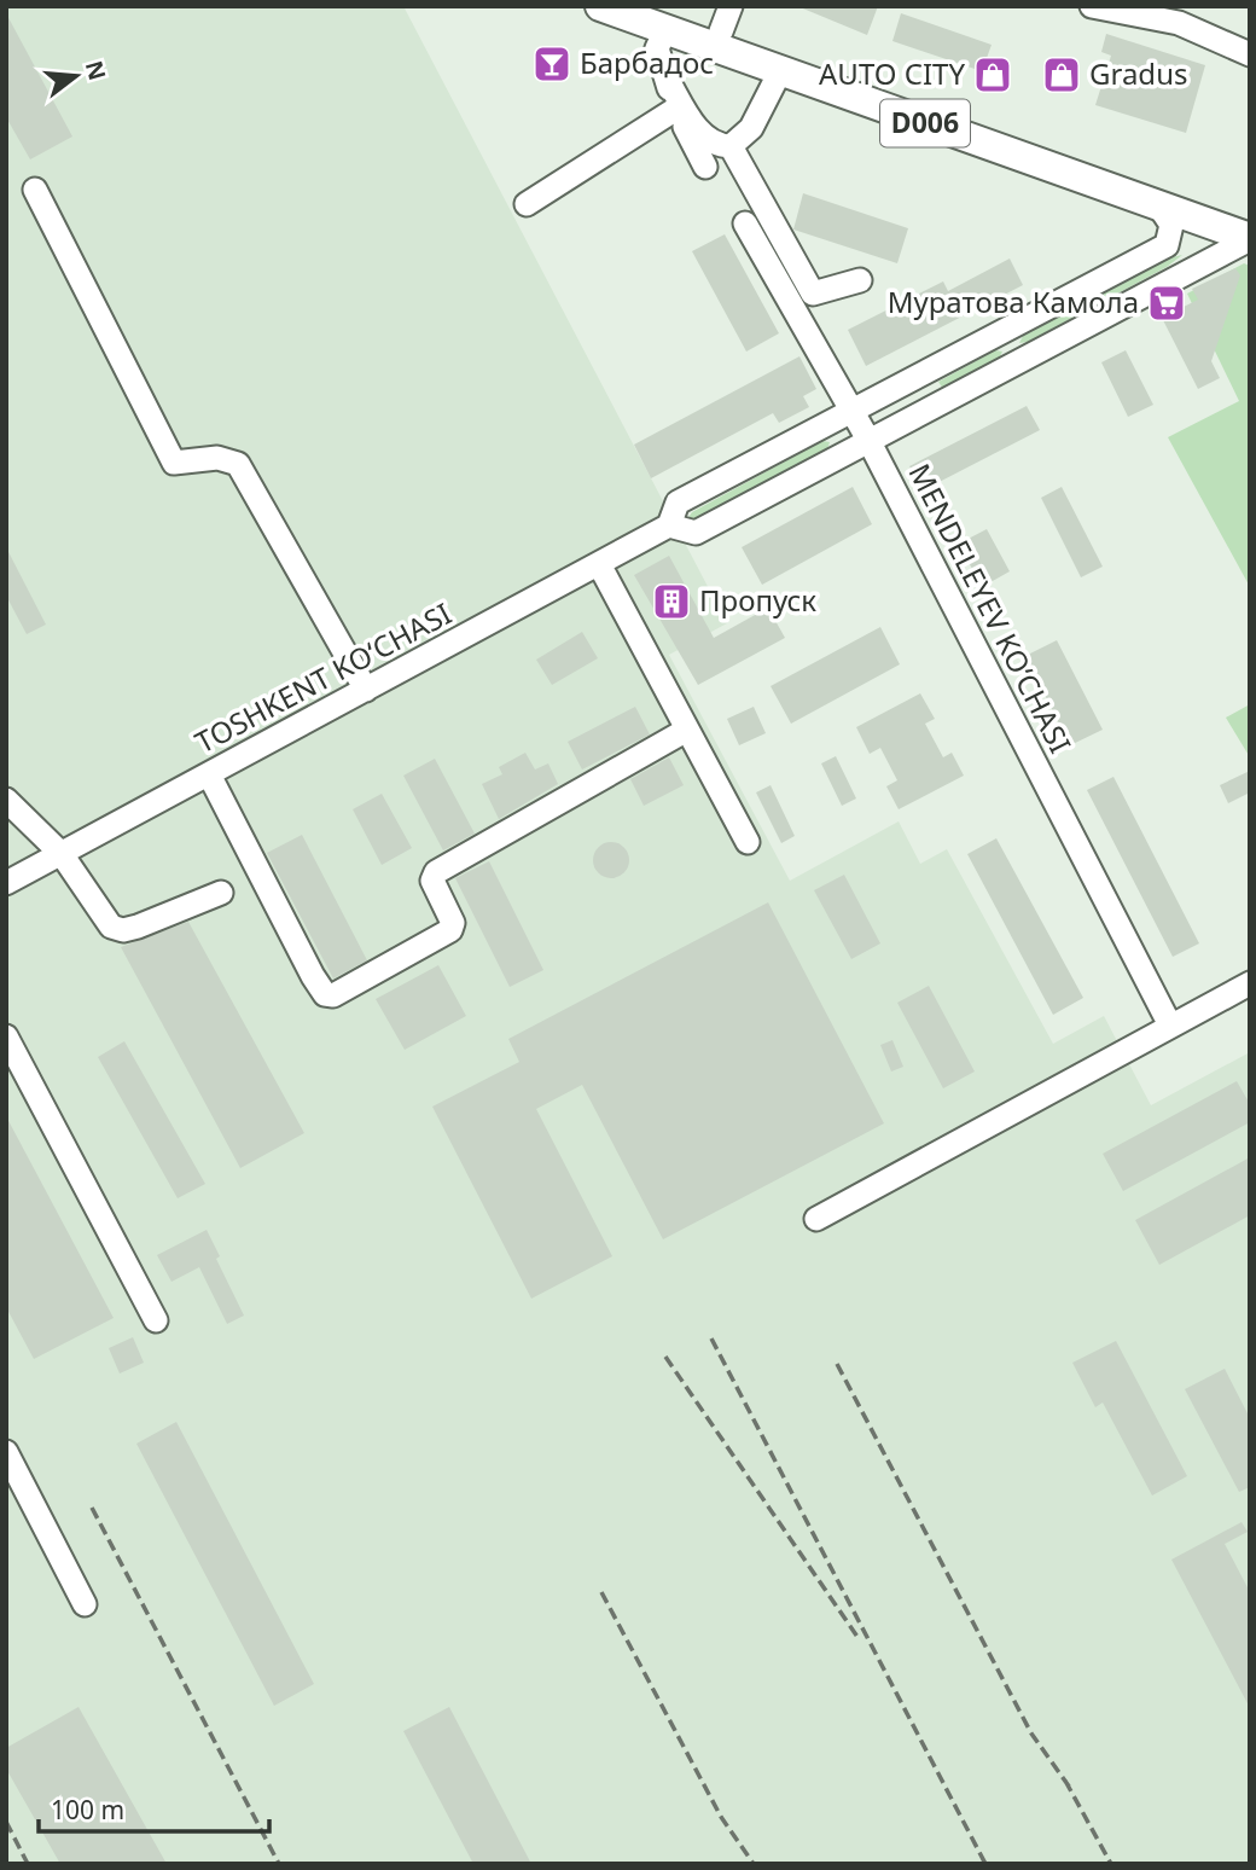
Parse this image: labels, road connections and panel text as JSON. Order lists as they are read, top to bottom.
{
  "streets": {
    "main road": ["D006"],
    "street": ["MENDELEYEV KO‘CHASI", "TOSHKENT KO‘CHASI"]
  },
  "crossings": [
    ["D006", "TOSHKENT KO‘CHASI"],
    ["MENDELEYEV KO‘CHASI", "TOSHKENT KO‘CHASI"]
  ],
  "places": {
    "bar": ["Барбадос"],
    "shop": ["AUTO CITY", "Gradus"],
    "supermarket": ["Муратова Камола"],
    "building": ["Пропуск"]
  },
  "scale_bar": "100 m",
  "north": "right"
}
